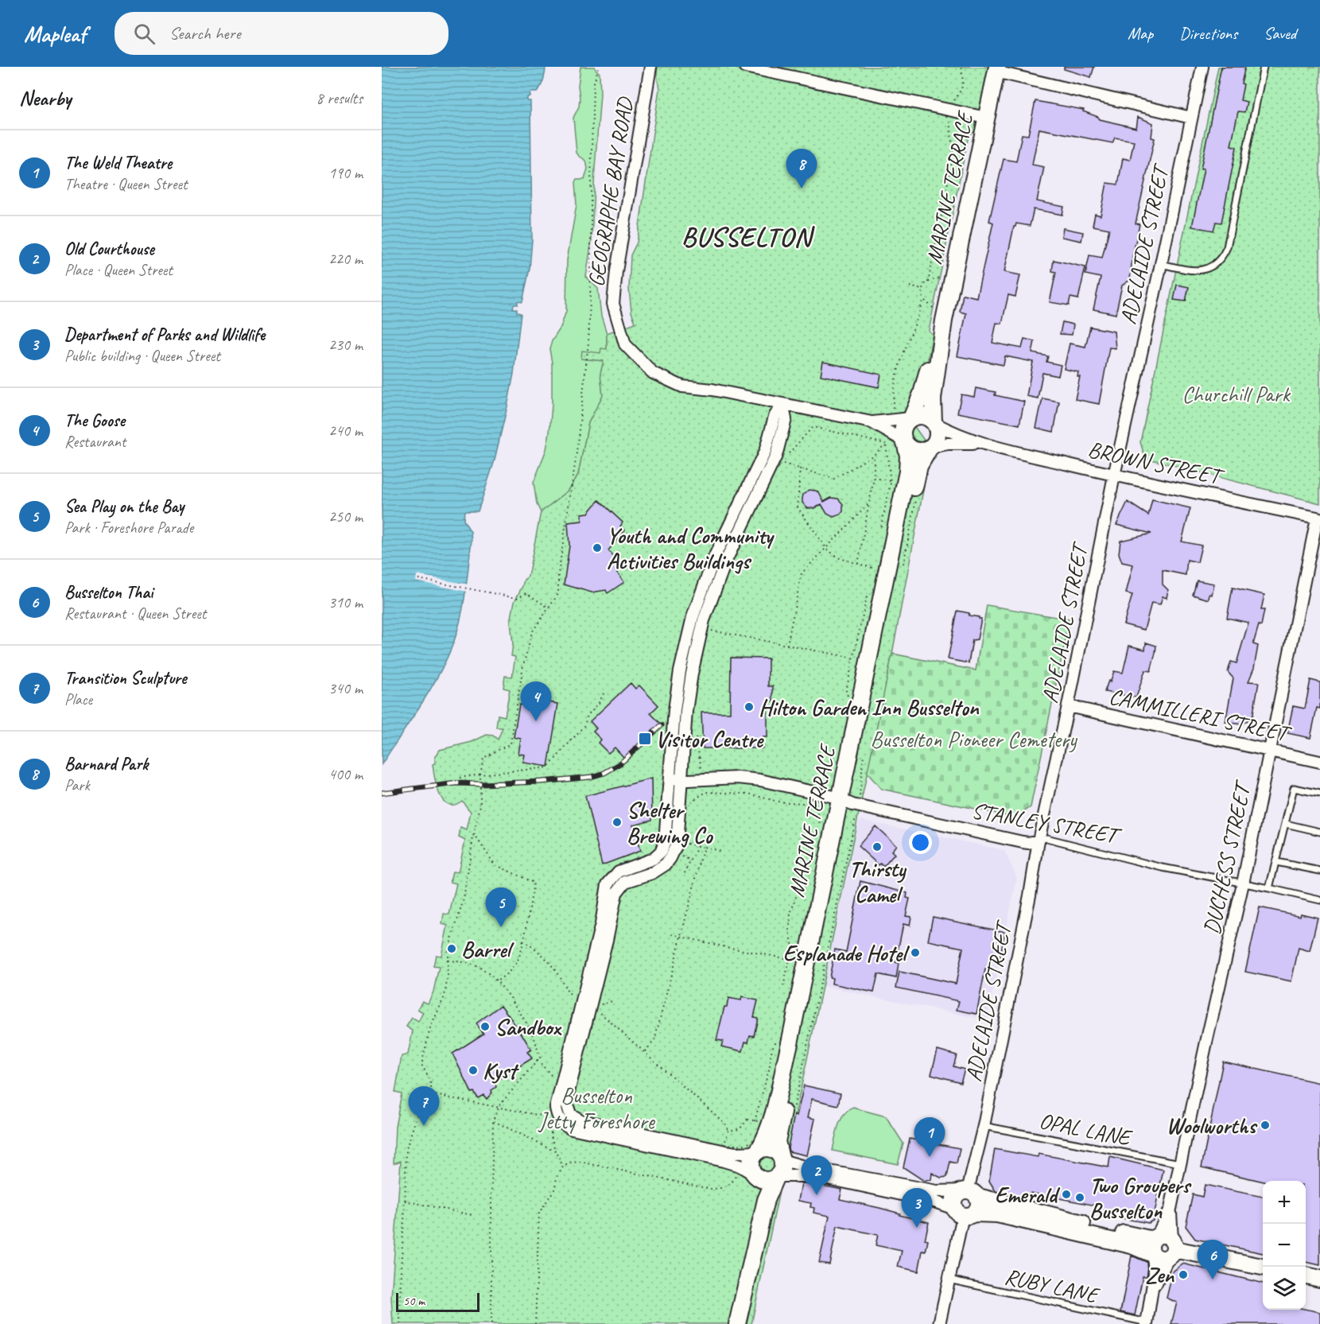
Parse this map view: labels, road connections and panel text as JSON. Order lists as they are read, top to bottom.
{
  "streets": {
    "street": [
      "MARINE TERRACE",
      "GEOGRAPHE BAY ROAD",
      "ADELAIDE STREET",
      "BROWN STREET",
      "CAMMILLERI STREET",
      "STANLEY STREET",
      "DUCHESS STREET"
    ],
    "lane": ["OPAL LANE", "RUBY LANE"]
  },
  "crossings": [
    ["MARINE TERRACE", "GEOGRAPHE BAY ROAD"],
    ["MARINE TERRACE", "BROWN STREET"],
    ["MARINE TERRACE", "STANLEY STREET"],
    ["GEOGRAPHE BAY ROAD", "BROWN STREET"],
    ["ADELAIDE STREET", "BROWN STREET"],
    ["ADELAIDE STREET", "CAMMILLERI STREET"],
    ["ADELAIDE STREET", "STANLEY STREET"],
    ["ADELAIDE STREET", "OPAL LANE"],
    ["BROWN STREET", "DUCHESS STREET"],
    ["CAMMILLERI STREET", "DUCHESS STREET"],
    ["STANLEY STREET", "DUCHESS STREET"],
    ["DUCHESS STREET", "OPAL LANE"],
    ["DUCHESS STREET", "RUBY LANE"]
  ],
  "districts": ["BUSSELTON"],
  "parks": ["Churchill Park", "Busselton Pioneer Cemetery", "Busselton Jetty Foreshore"],
  "places": {
    "other": [
      "Youth and Community Activities Buildings",
      "Hilton Garden Inn Busselton",
      "Shelter Brewing Co",
      "Thirsty Camel",
      "Barrel",
      "Esplanade Hotel",
      "Sandbox",
      "Kyst",
      "Woolworths",
      "Emerald",
      "Two Groupers Busselton",
      "Zen"
    ],
    "transit": ["Visitor Centre"]
  },
  "scale_bar": "50 m",
  "page": {
    "header": "Mapleaf",
    "search": "Search here",
    "nav": ["Map", "Directions", "Saved"],
    "heading": ["Nearby", "8 results"],
    "list": [
      {
        "mark": "1",
        "name": "The Weld Theatre",
        "note": "Theatre · Queen Street",
        "value": "190 m"
      },
      {
        "mark": "2",
        "name": "Old Courthouse",
        "note": "Place · Queen Street",
        "value": "220 m"
      },
      {
        "mark": "3",
        "name": "Department of Parks and Wildlife",
        "note": "Public building · Queen Street",
        "value": "230 m"
      },
      {
        "mark": "4",
        "name": "The Goose",
        "note": "Restaurant",
        "value": "240 m"
      },
      {
        "mark": "5",
        "name": "Sea Play on the Bay",
        "note": "Park · Foreshore Parade",
        "value": "250 m"
      },
      {
        "mark": "6",
        "name": "Busselton Thai",
        "note": "Restaurant · Queen Street",
        "value": "310 m"
      },
      {
        "mark": "7",
        "name": "Transition Sculpture",
        "note": "Place",
        "value": "340 m"
      },
      {
        "mark": "8",
        "name": "Barnard Park",
        "note": "Park",
        "value": "400 m"
      }
    ],
    "pins": [
      "8",
      "4",
      "5",
      "7",
      "1",
      "2",
      "3",
      "6"
    ],
    "map_buttons": ["+", "−"],
    "scale": "50 m"
  }
}
